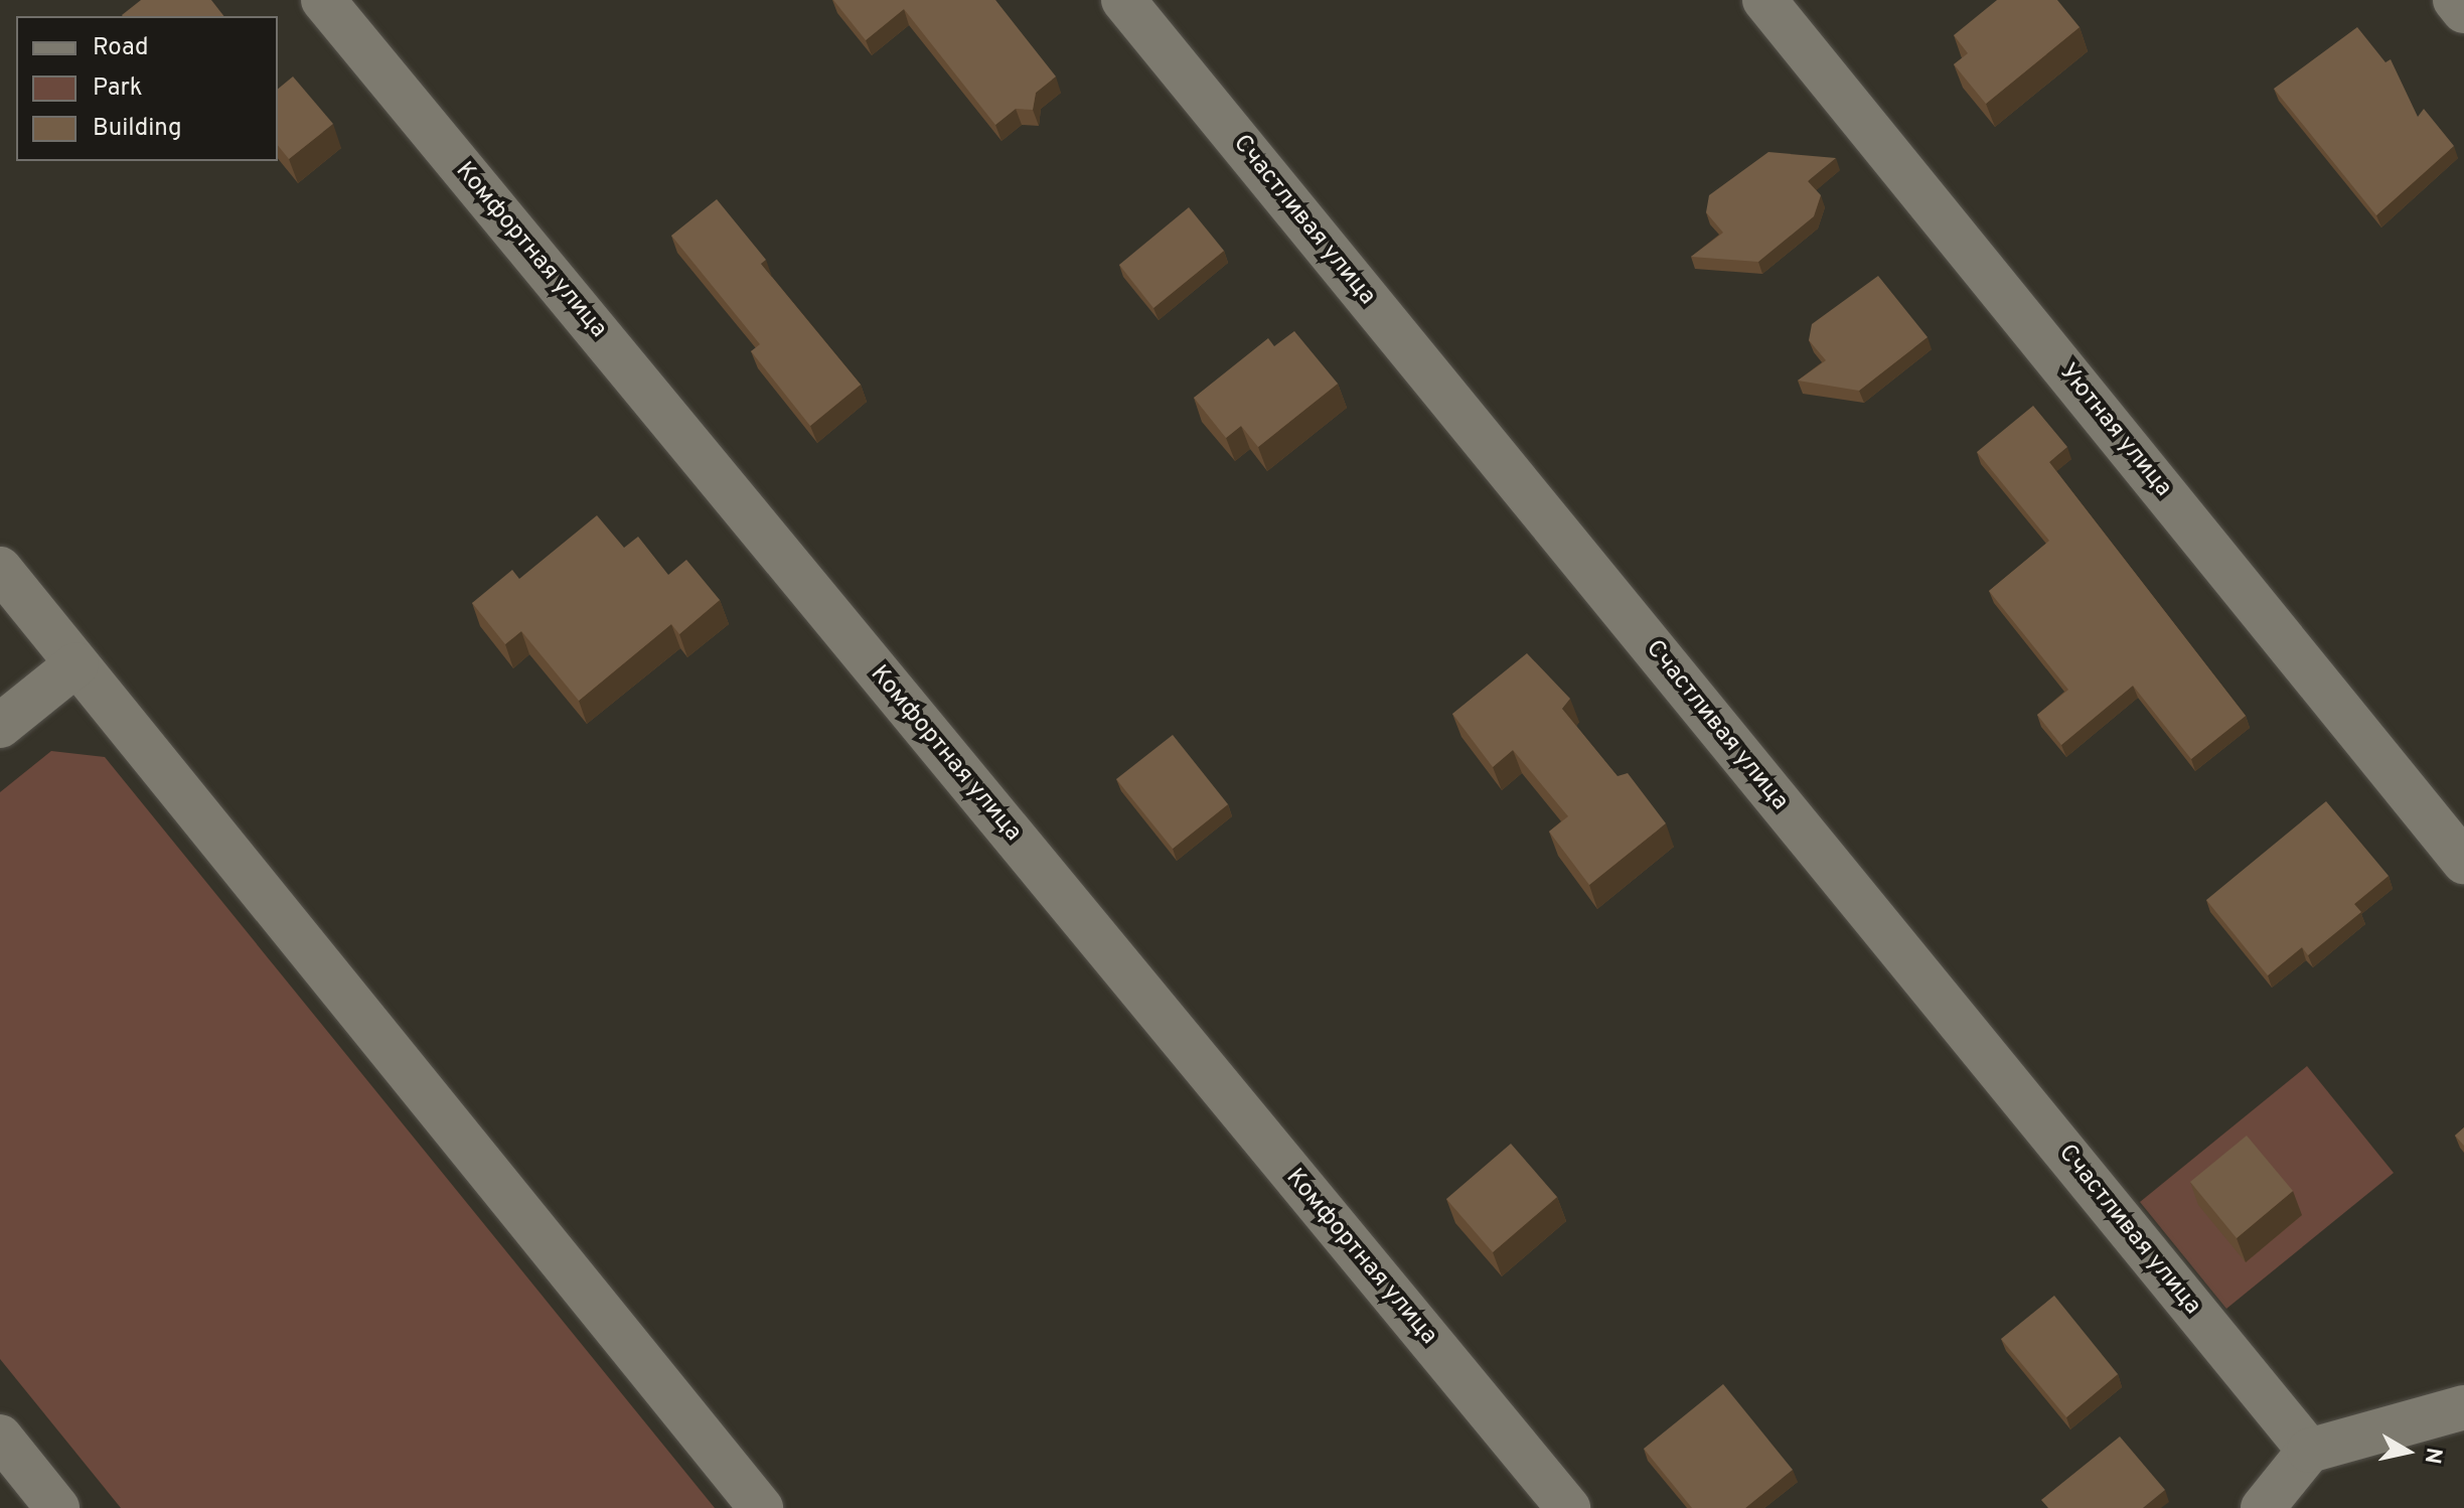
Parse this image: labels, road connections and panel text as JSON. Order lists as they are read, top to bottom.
{
  "streets": {
    "street": ["Счастливая улица", "Комфортная улица", "Уютная улица"]
  },
  "legend": ["Road", "Park", "Building"],
  "north": "right"
}
